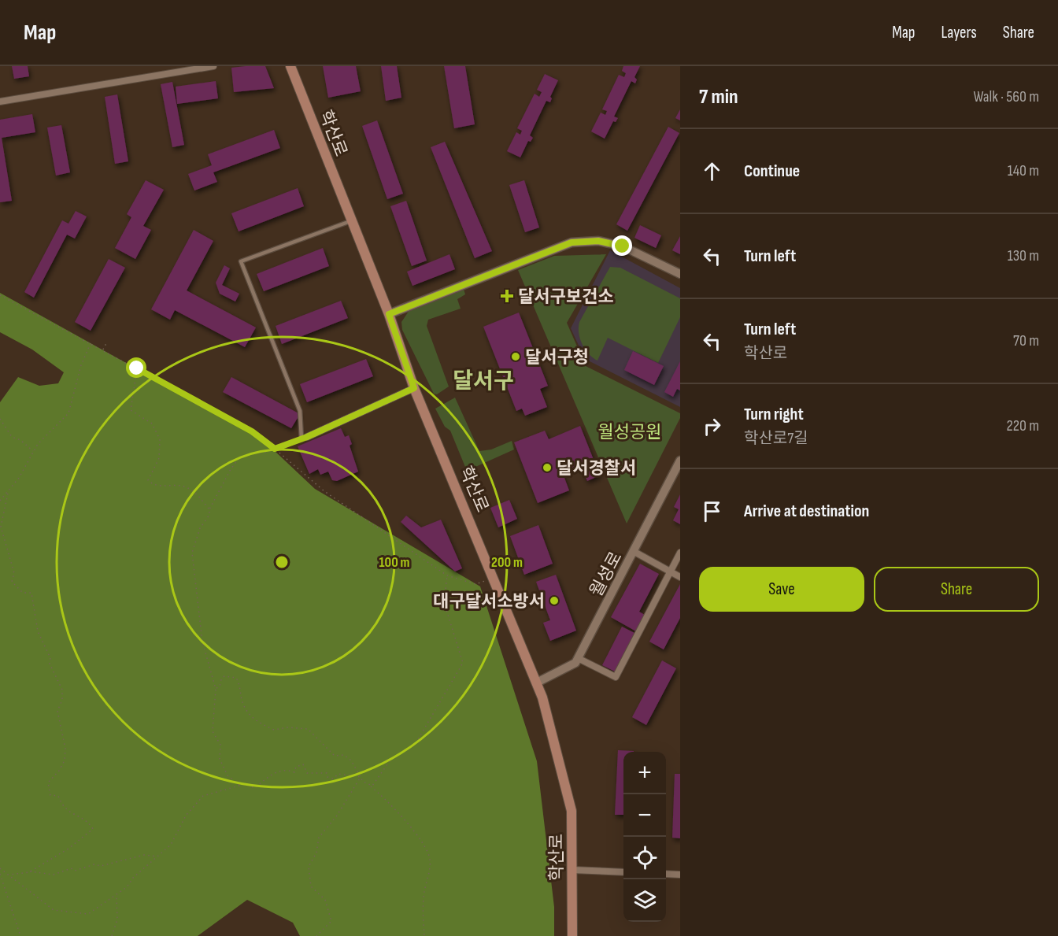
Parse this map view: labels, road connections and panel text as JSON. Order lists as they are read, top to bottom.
{
  "streets": {
    "main road": ["학산로"],
    "street": ["월성로"]
  },
  "crossings": [
    ["학산로", "월성로"]
  ],
  "districts": ["달서구"],
  "parks": ["월성공원"],
  "places": {
    "health": ["달서구보건소"],
    "other": ["달서구청", "달서경찰서", "대구달서소방서"]
  },
  "page": {
    "header": "Map",
    "nav": ["Map", "Layers", "Share"],
    "heading": ["7 min", "Walk · 560 m"],
    "list": [
      ["Continue", "140 m"],
      ["Turn left", "130 m"],
      ["Turn left", "학산로", "70 m"],
      ["Turn right", "학산로7길", "220 m"],
      "Arrive at destination"
    ],
    "buttons": ["Save", "Share"],
    "map_buttons": ["+", "−"]
  },
  "rings": ["100 m", "200 m"]
}
